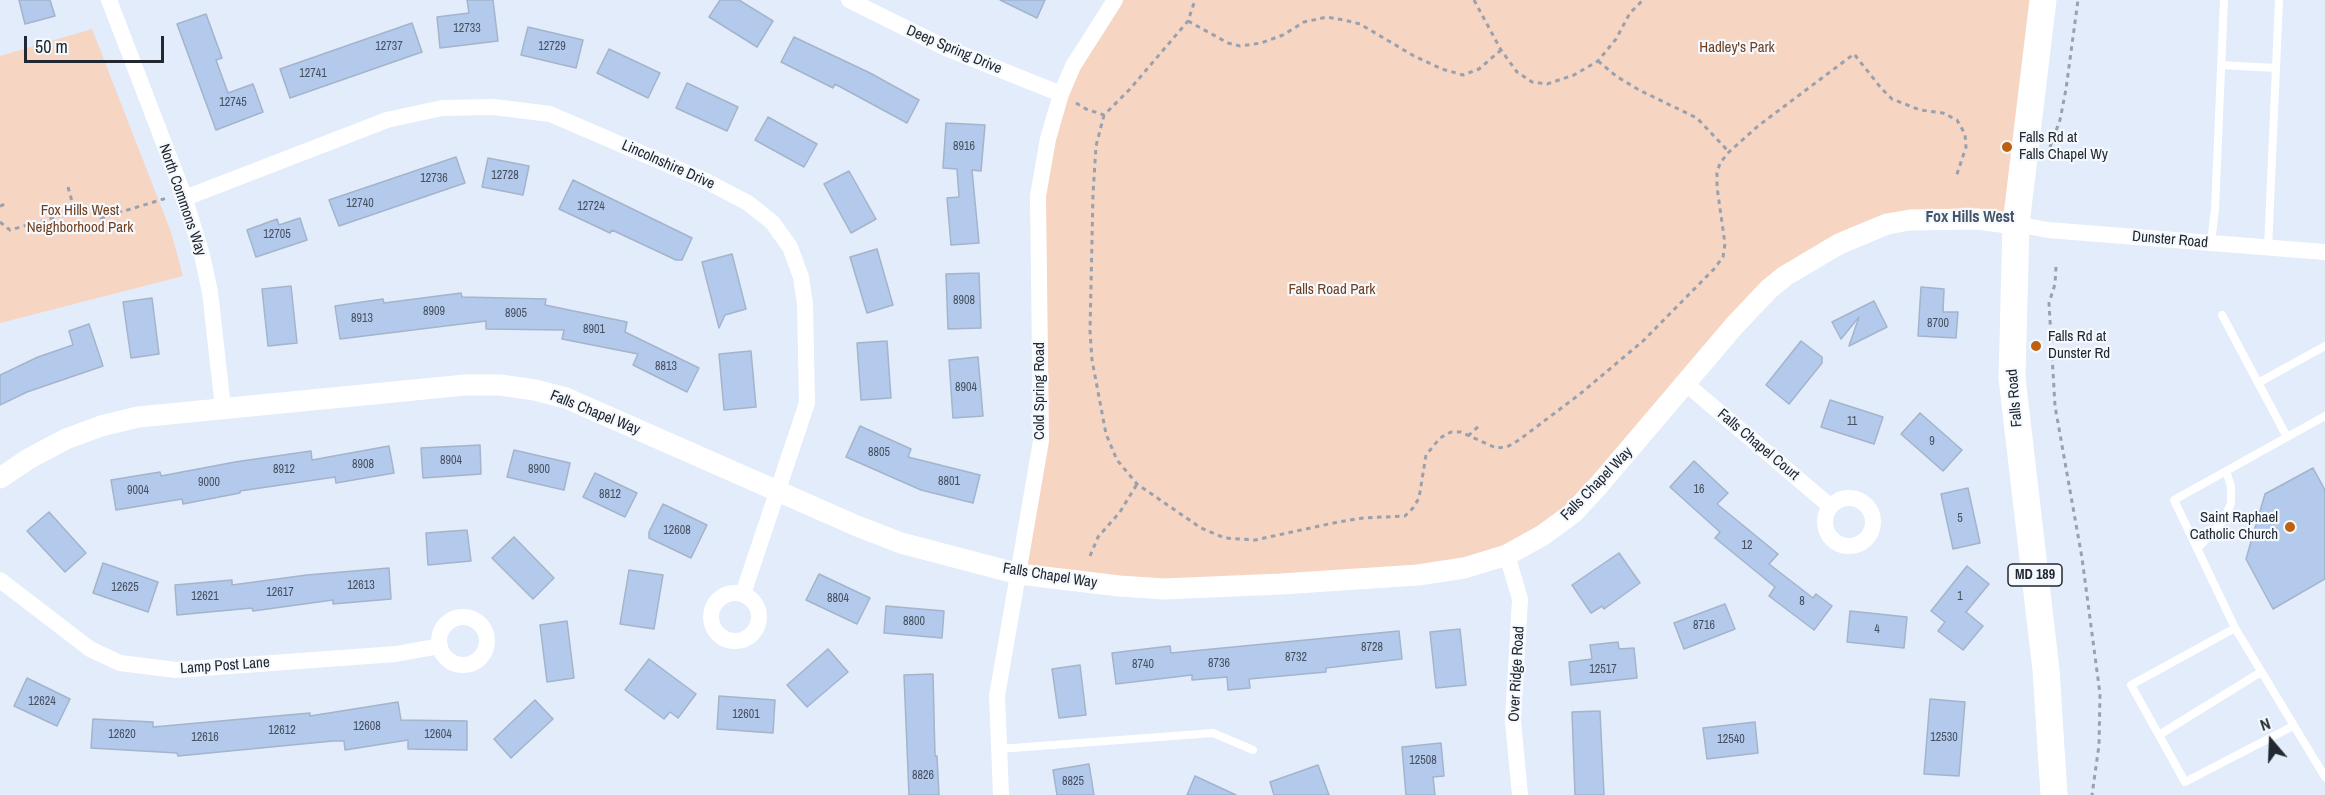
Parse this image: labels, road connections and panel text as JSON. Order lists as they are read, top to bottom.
{
  "streets": {
    "main road": ["Falls Road", "MD 189"],
    "street": [
      "Deep Spring Drive",
      "Lincolnshire Drive",
      "North Commons Way",
      "Dunster Road",
      "Cold Spring Road",
      "Falls Chapel Way",
      "Falls Chapel Court",
      "Lamp Post Lane",
      "Over Ridge Road"
    ]
  },
  "crossings": [
    ["Deep Spring Drive", "Cold Spring Road"],
    ["Lincolnshire Drive", "North Commons Way"],
    ["Lincolnshire Drive", "Falls Chapel Way"],
    ["North Commons Way", "Falls Chapel Way"],
    ["Dunster Road", "Falls Road"],
    ["Dunster Road", "Falls Chapel Way"],
    ["Cold Spring Road", "Falls Chapel Way"],
    ["Falls Road", "Falls Chapel Way"],
    ["Falls Chapel Way", "Falls Chapel Court"],
    ["Falls Chapel Way", "Over Ridge Road"]
  ],
  "districts": ["Fox Hills West"],
  "parks": ["Hadley's Park", "Fox Hills West Neighborhood Park", "Falls Road Park"],
  "places": ["Falls Rd at Falls Chapel Wy", "Falls Rd at Dunster Rd", "Saint Raphael Catholic Church"],
  "house_numbers": [
    "12733",
    "12737",
    "12729",
    "12741",
    "12745",
    "8916",
    "12728",
    "12736",
    "12740",
    "12724",
    "12705",
    "8908",
    "8909",
    "8905",
    "8913",
    "8700",
    "8901",
    "8813",
    "8904",
    "11",
    "9",
    "8805",
    "8904",
    "8908",
    "8912",
    "8900",
    "8801",
    "9000",
    "16",
    "9004",
    "8812",
    "5",
    "12608",
    "12",
    "12613",
    "12625",
    "12617",
    "12621",
    "1",
    "8804",
    "8",
    "8800",
    "8716",
    "4",
    "8728",
    "8732",
    "8736",
    "8740",
    "12517",
    "12624",
    "12601",
    "12608",
    "12612",
    "12620",
    "12604",
    "12616",
    "12530",
    "12540",
    "12508",
    "8826",
    "8825"
  ],
  "scale_bar": "50 m",
  "north": "top"
}
